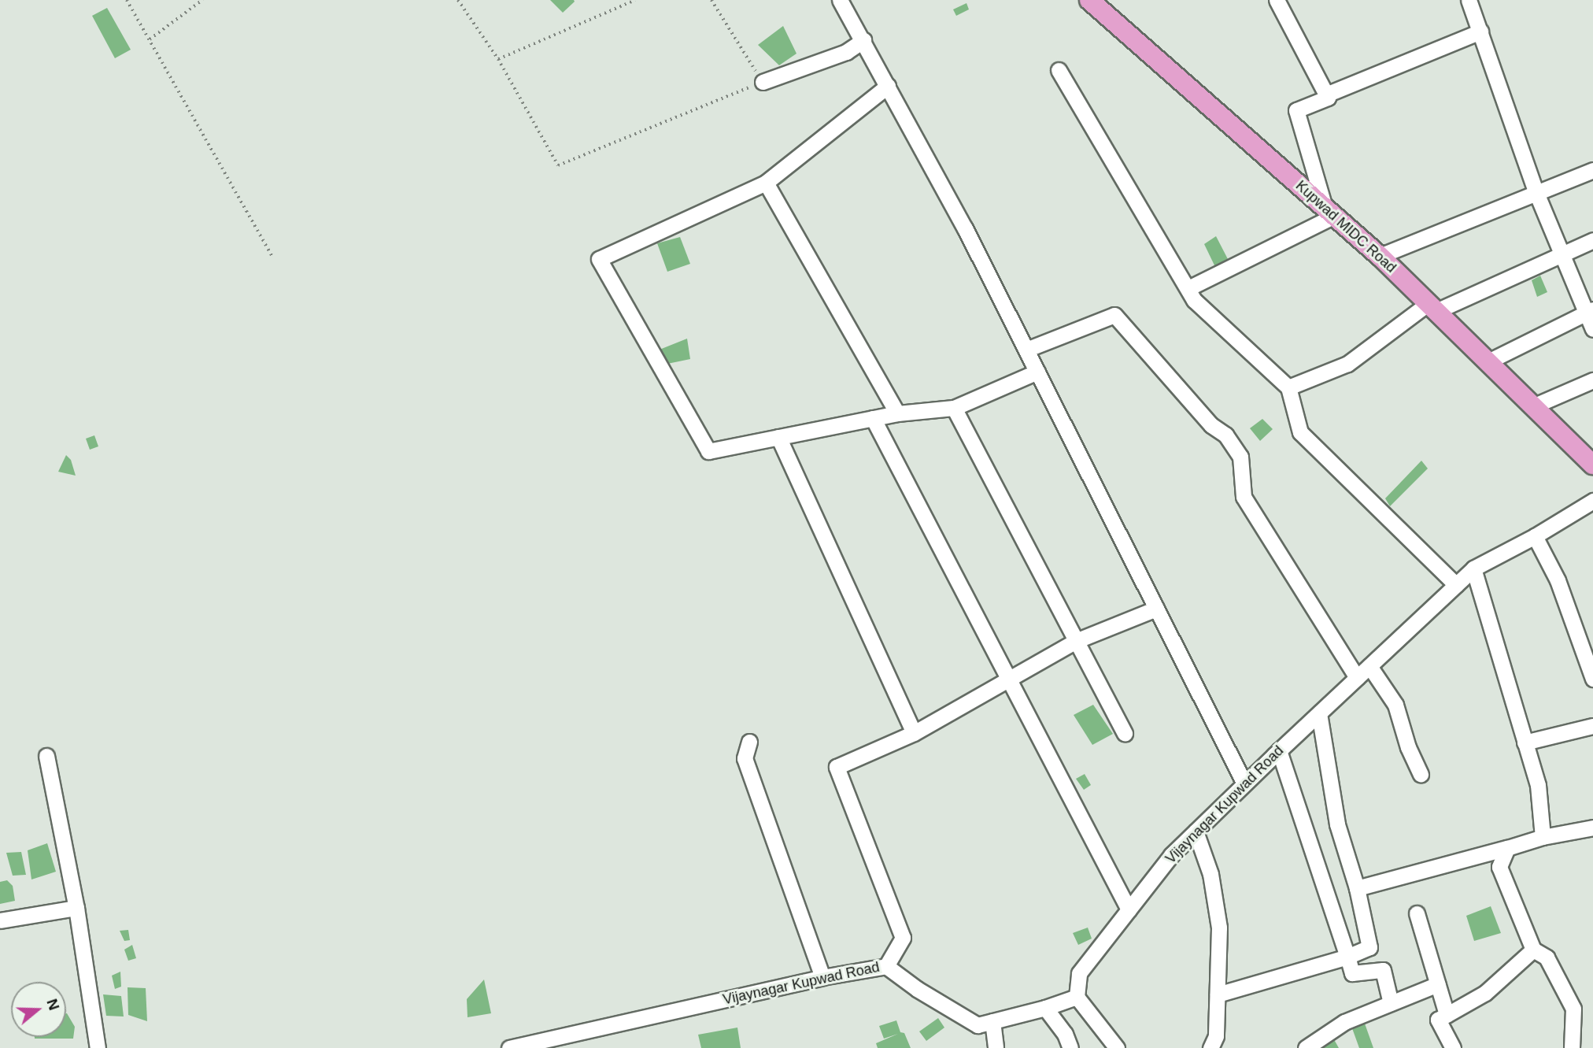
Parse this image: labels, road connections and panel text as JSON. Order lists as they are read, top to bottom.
{
  "streets": {
    "main road": ["Kupwad MIDC Road"],
    "street": ["Vijaynagar Kupwad Road"]
  },
  "north": "right"
}
